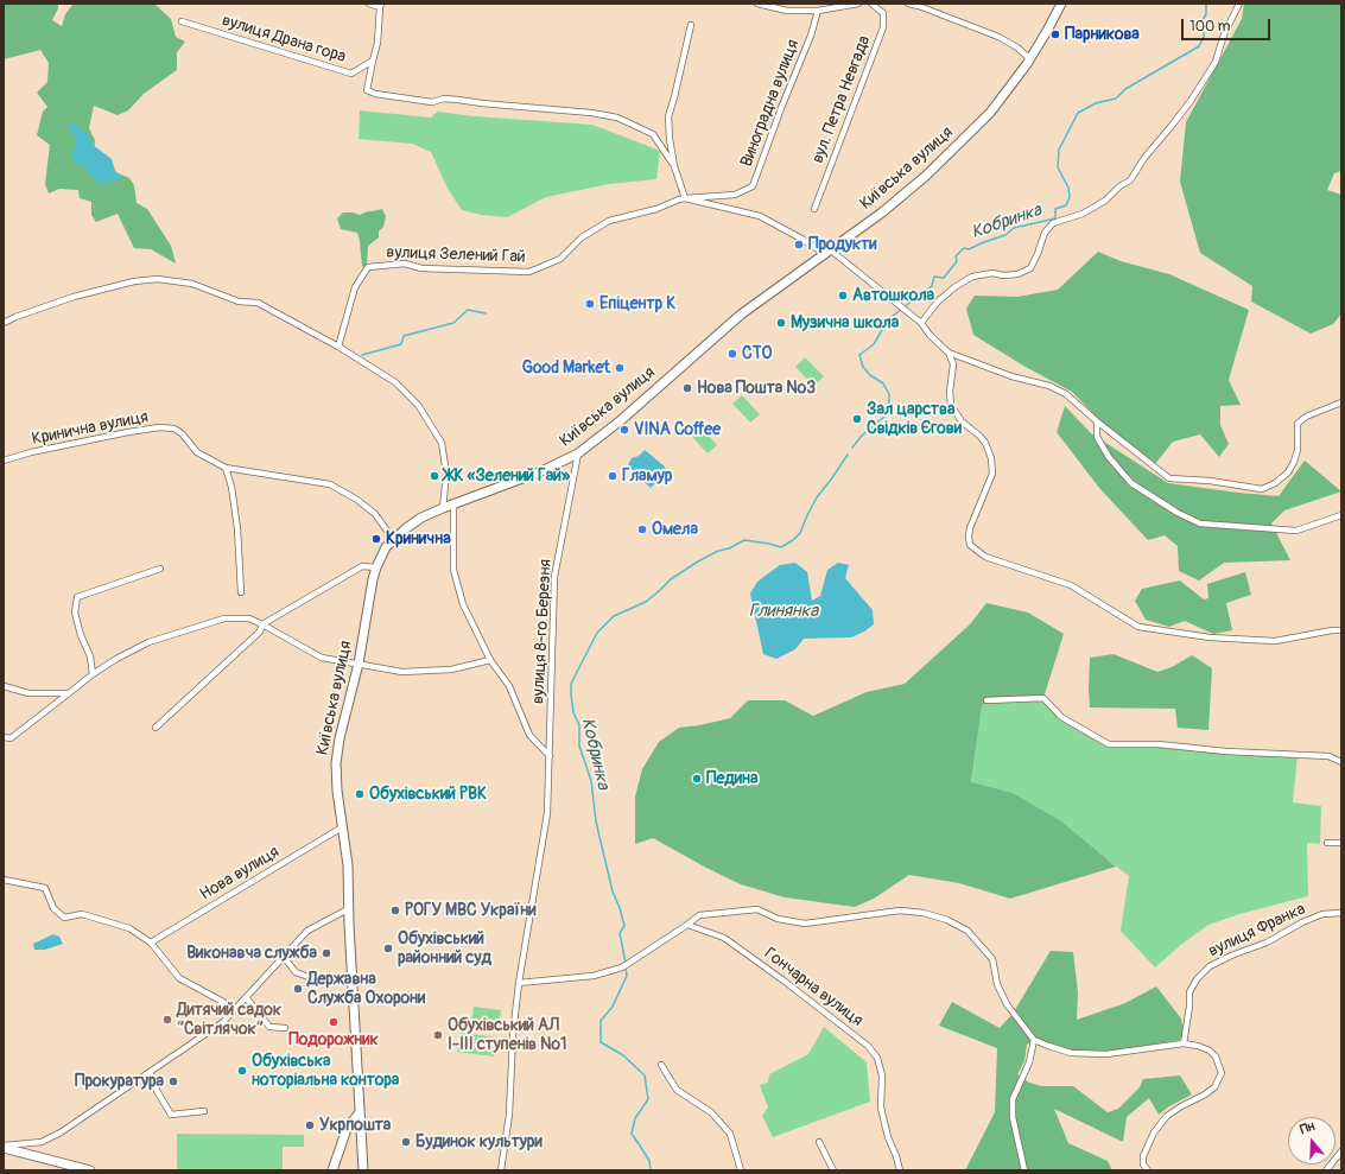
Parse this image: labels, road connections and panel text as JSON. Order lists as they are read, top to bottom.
{
  "streets": {
    "main road": ["Київська вулиця"],
    "street": [
      "вулиця Драна гора",
      "вул. Петра Невгада",
      "Виноградна вулиця",
      "вулиця Зелений Гай",
      "Кринична вулиця",
      "вулиця 8-го Березня",
      "Нова вулиця",
      "вулиця Франка",
      "Гончарна вулиця"
    ]
  },
  "crossings": [
    ["Виноградна вулиця", "вулиця Зелений Гай"],
    ["Київська вулиця", "вулиця Зелений Гай"],
    ["Київська вулиця", "Кринична вулиця"],
    ["Київська вулиця", "вулиця 8-го Березня"],
    ["Київська вулиця", "Нова вулиця"]
  ],
  "water": ["Кобринка", "Глинянка"],
  "places": [
    "Парникова",
    "Продукти",
    "Автошкола",
    "Епіцентр К",
    "Музична школа",
    "СТО",
    "Good Market",
    "Нова Пошта №3",
    "Зал царства Свідків Єгови",
    "VINA Coffee",
    "ЖК «Зелений Гай»",
    "Гламур",
    "Омела",
    "Кринична",
    "Педина",
    "Обухівський РВК",
    "РОГУ МВС України",
    "Обухівський районний суд",
    "Виконавча служба",
    "Державна Служба Охорони",
    "Дитячий садок ”Світлячок”",
    "Подорожник",
    "Обухівський АЛ І-ІІІ ступенів №1",
    "Обухівська ноторіальна контора",
    "Прокуратура",
    "Укрпошта",
    "Будинок культури"
  ],
  "scale_bar": "100 m",
  "north": "top"
}
